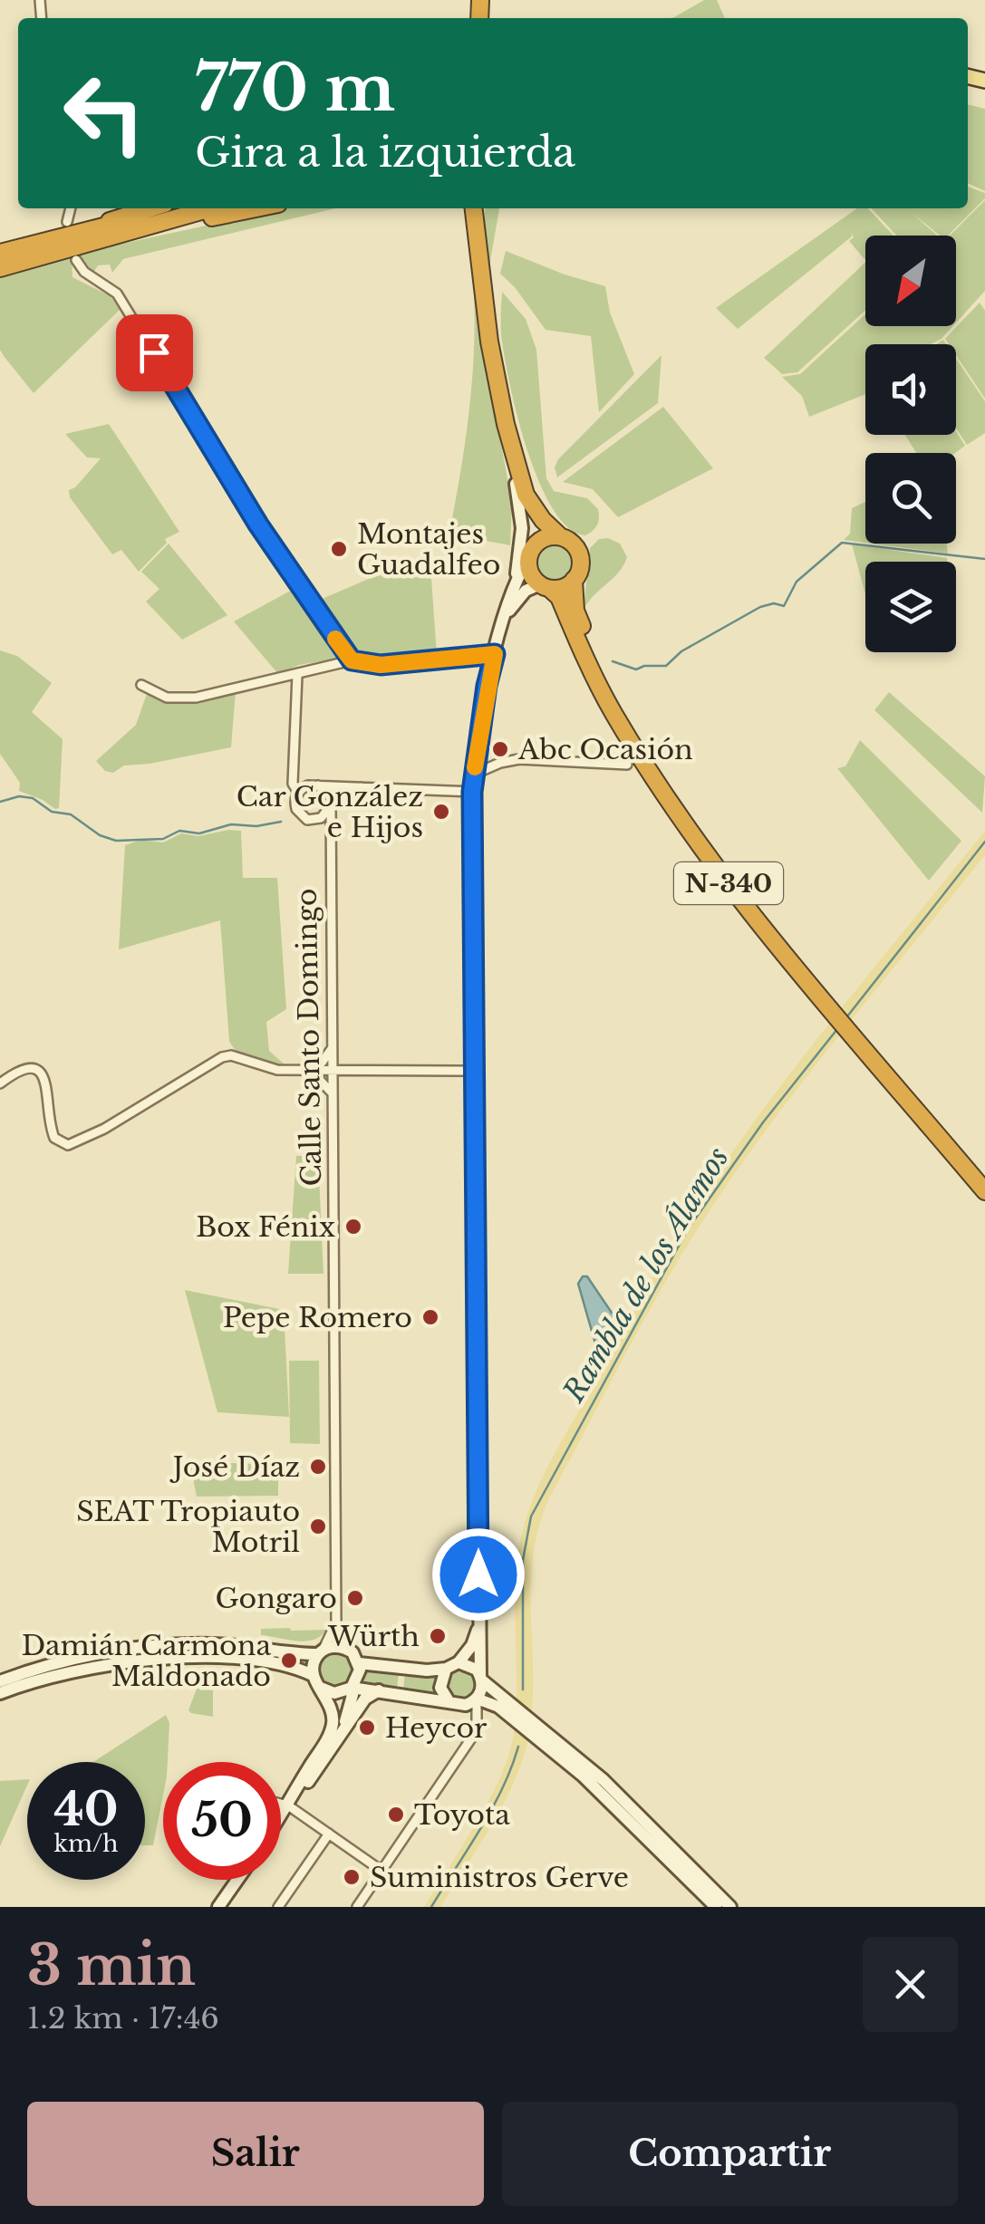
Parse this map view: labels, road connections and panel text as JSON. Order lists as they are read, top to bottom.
{
  "streets": {
    "highway": ["N-340"],
    "street": ["Calle Santo Domingo"]
  },
  "water": ["Rambla de los Álamos"],
  "places": [
    "Montajes Guadalfeo",
    "Abc Ocasión",
    "Car González e Hijos",
    "Box Fénix",
    "Pepe Romero",
    "José Díaz",
    "SEAT Tropiauto Motril",
    "Gongaro",
    "Würth",
    "Damián Carmona Maldonado",
    "Heycor",
    "Toyota",
    "Suministros Gerve"
  ],
  "north": "bottom left",
  "page": {
    "turn": ["770 m", "Gira a la izquierda"],
    "speed": "40 km/h",
    "limit": "50",
    "heading": ["3 min", "1.2 km · 17:46"],
    "buttons": ["Salir", "Compartir"]
  }
}
